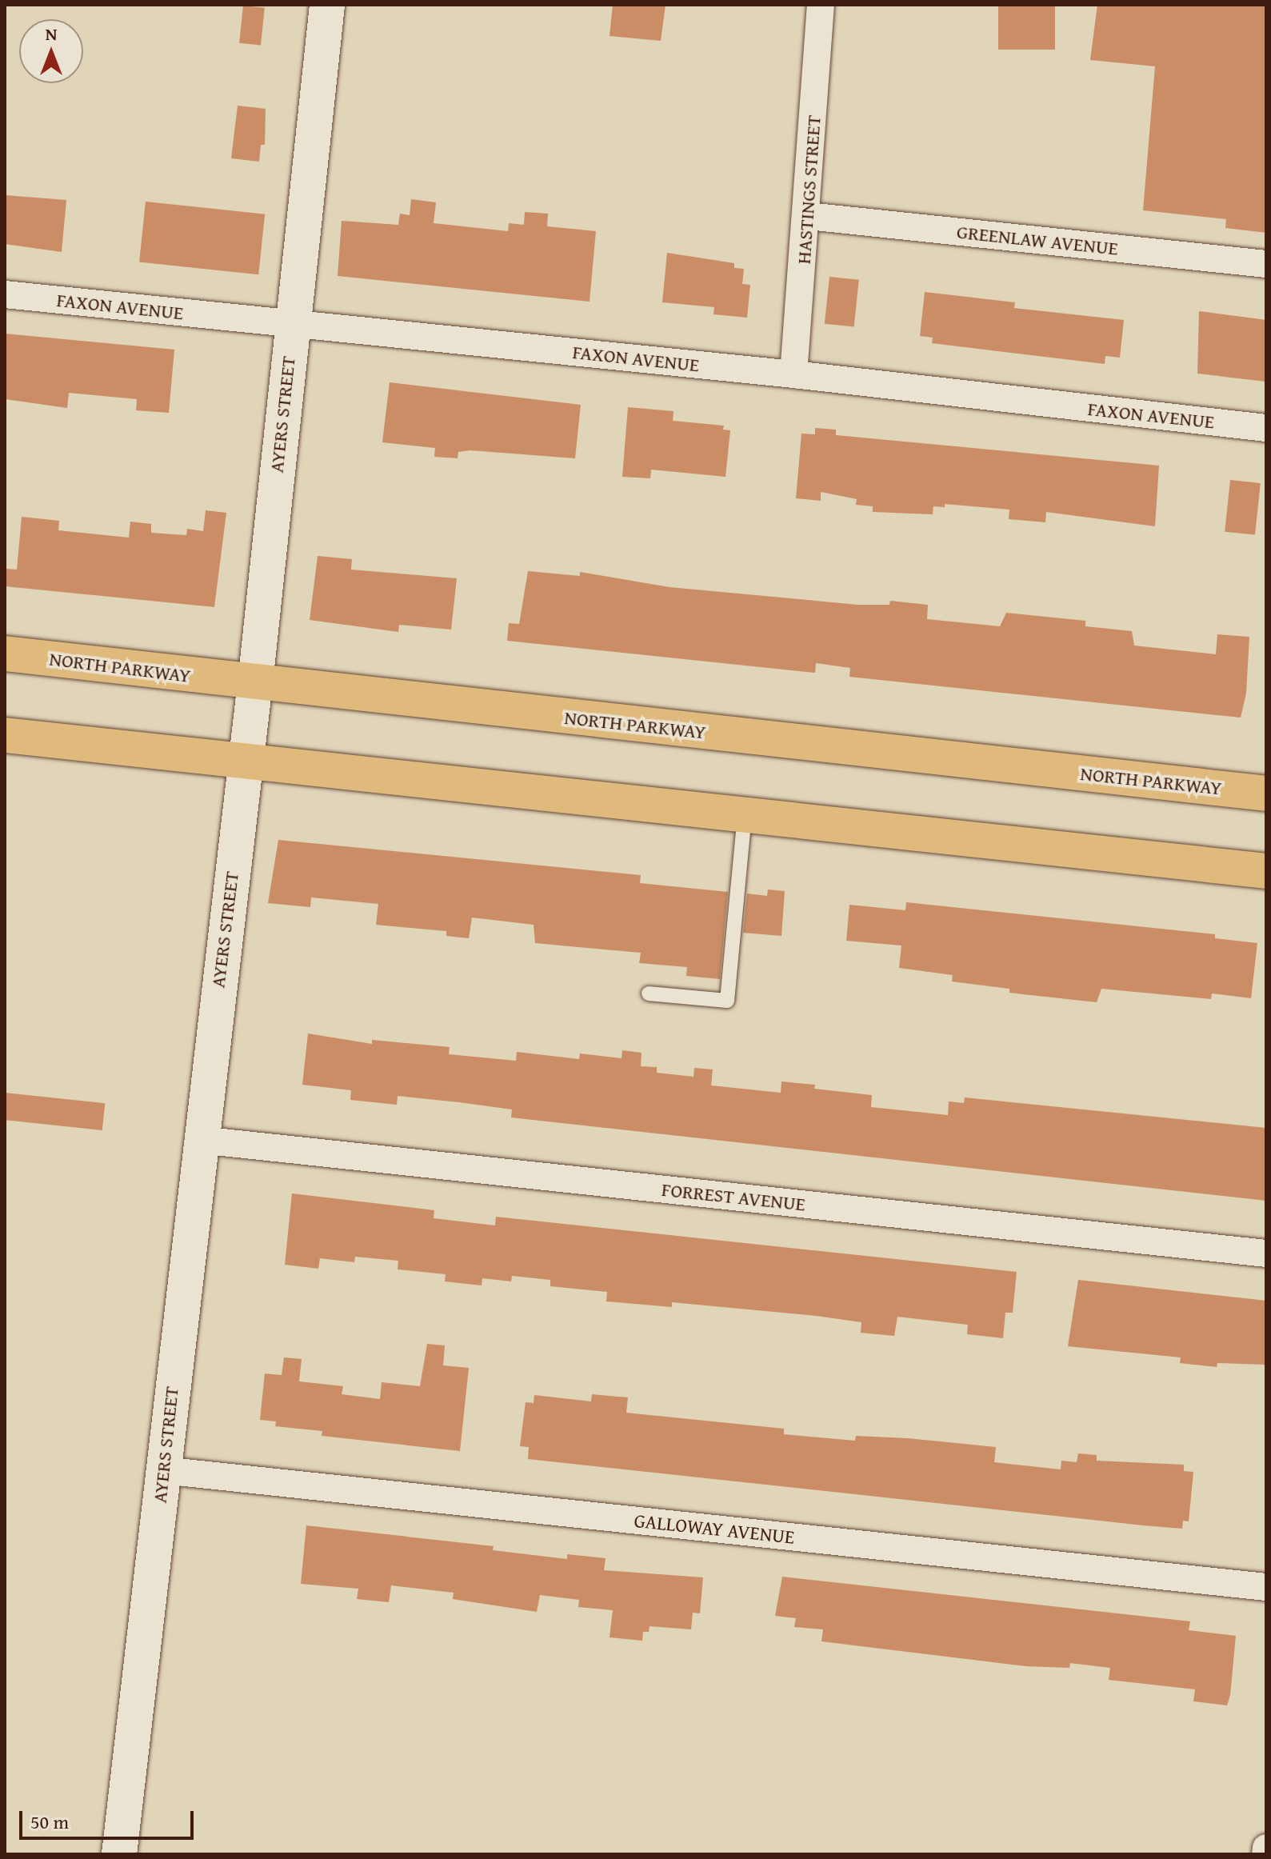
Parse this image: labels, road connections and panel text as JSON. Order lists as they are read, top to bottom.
{
  "streets": {
    "main road": ["NORTH PARKWAY"],
    "street": [
      "HASTINGS STREET",
      "GREENLAW AVENUE",
      "FAXON AVENUE",
      "AYERS STREET",
      "FORREST AVENUE",
      "GALLOWAY AVENUE"
    ]
  },
  "crossings": [
    ["HASTINGS STREET", "GREENLAW AVENUE"],
    ["HASTINGS STREET", "FAXON AVENUE"],
    ["FAXON AVENUE", "AYERS STREET"],
    ["AYERS STREET", "NORTH PARKWAY"],
    ["AYERS STREET", "FORREST AVENUE"],
    ["AYERS STREET", "GALLOWAY AVENUE"]
  ],
  "scale_bar": "50 m",
  "north": "top"
}
